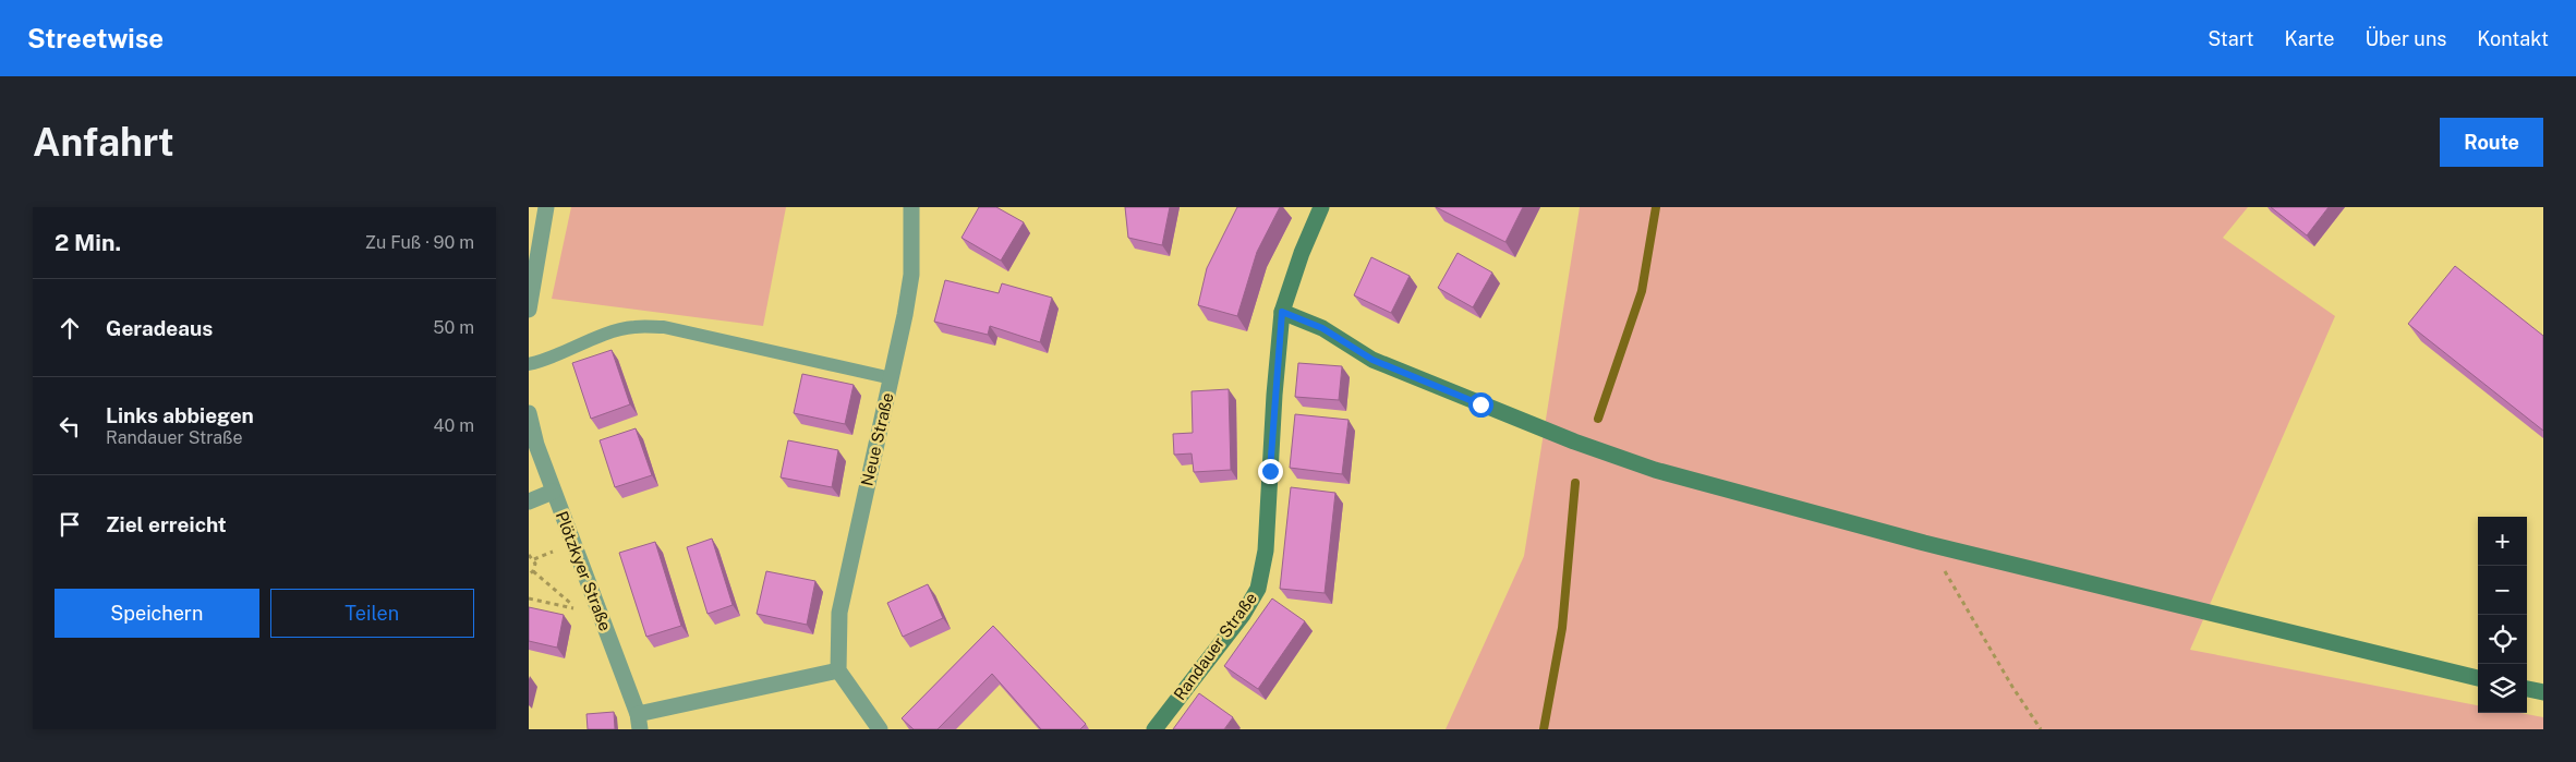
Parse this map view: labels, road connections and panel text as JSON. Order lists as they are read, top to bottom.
{
  "streets": {
    "street": ["Neue Straße", "Plötzkyer Straße", "Randauer Straße"]
  },
  "page": {
    "header": "Streetwise",
    "nav": [
      "Start",
      "Karte",
      "Über uns",
      "Kontakt"
    ],
    "buttons": [
      "Route",
      ["Speichern", "Teilen"]
    ],
    "title": "Anfahrt",
    "heading": ["2 Min.", "Zu Fuß · 90 m"],
    "list": [
      ["Geradeaus", "50 m"],
      ["Links abbiegen", "Randauer Straße", "40 m"],
      "Ziel erreicht"
    ],
    "map_buttons": ["+", "−"]
  }
}
